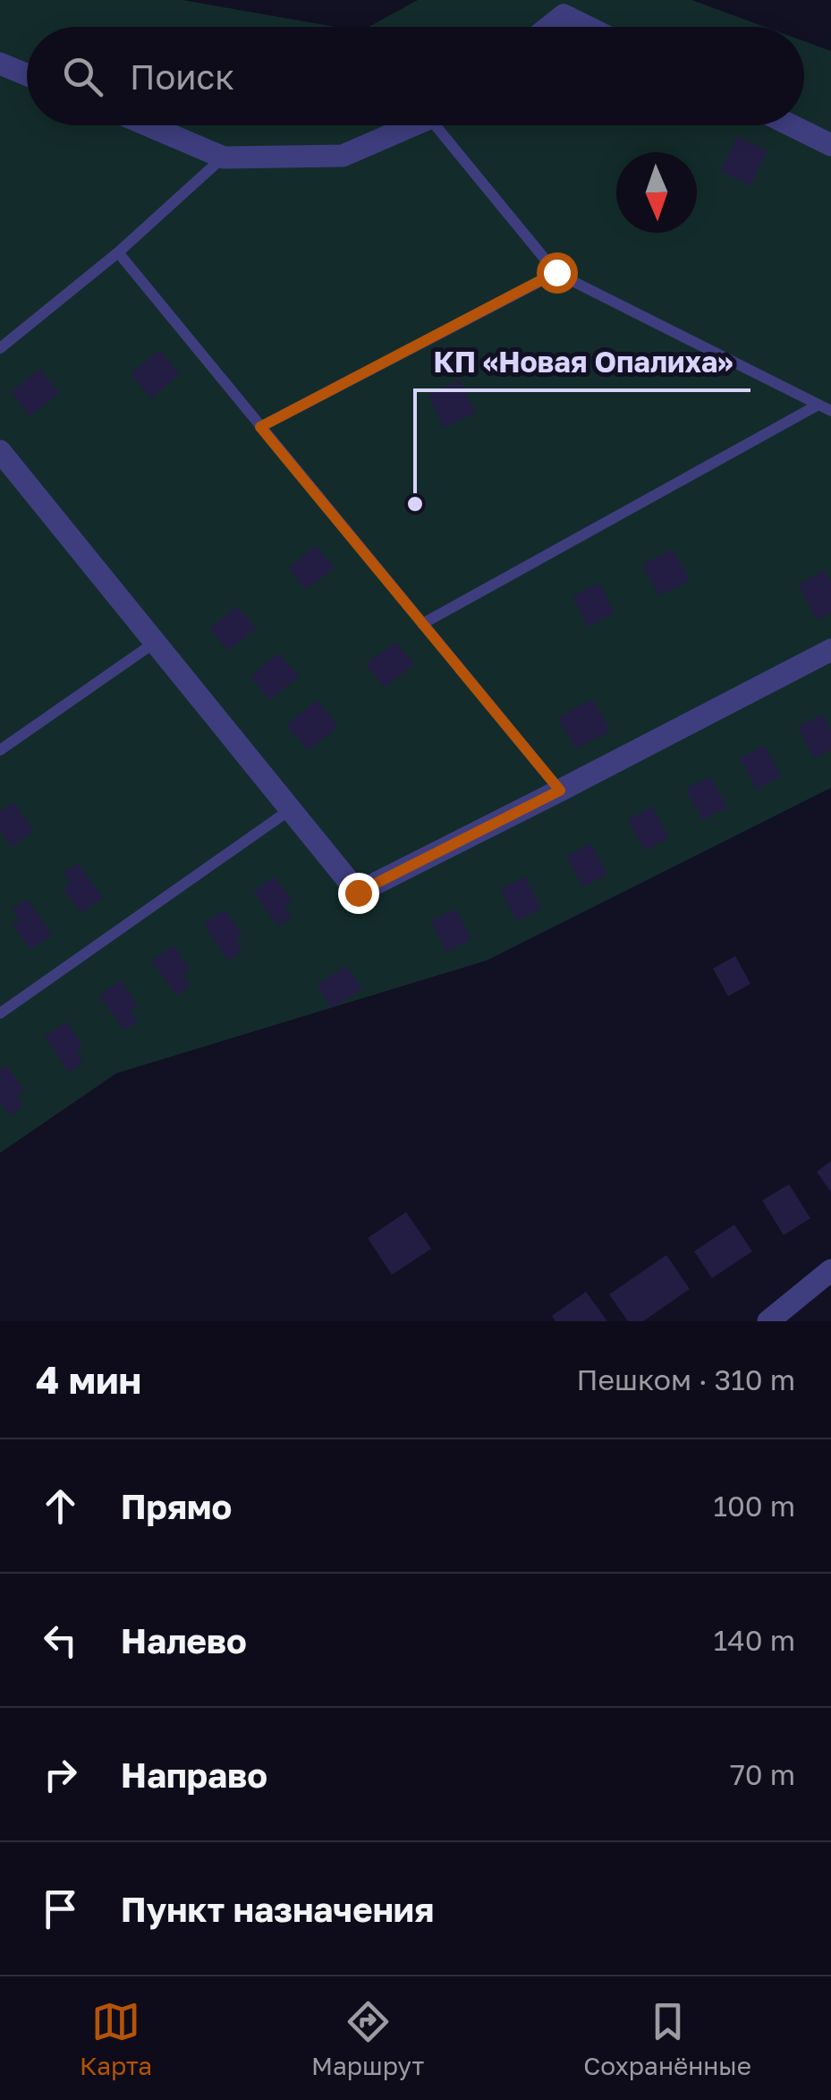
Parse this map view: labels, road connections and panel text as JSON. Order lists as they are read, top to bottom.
{
  "places": ["КП «Новая Опалиха»"],
  "north": "bottom",
  "page": {
    "search": "Поиск",
    "heading": ["4 мин", "Пешком · 310 m"],
    "list": [
      ["Прямо", "100 m"],
      ["Налево", "140 m"],
      ["Направо", "70 m"],
      "Пункт назначения"
    ],
    "nav": ["Карта", "Маршрут", "Сохранённые"]
  }
}
